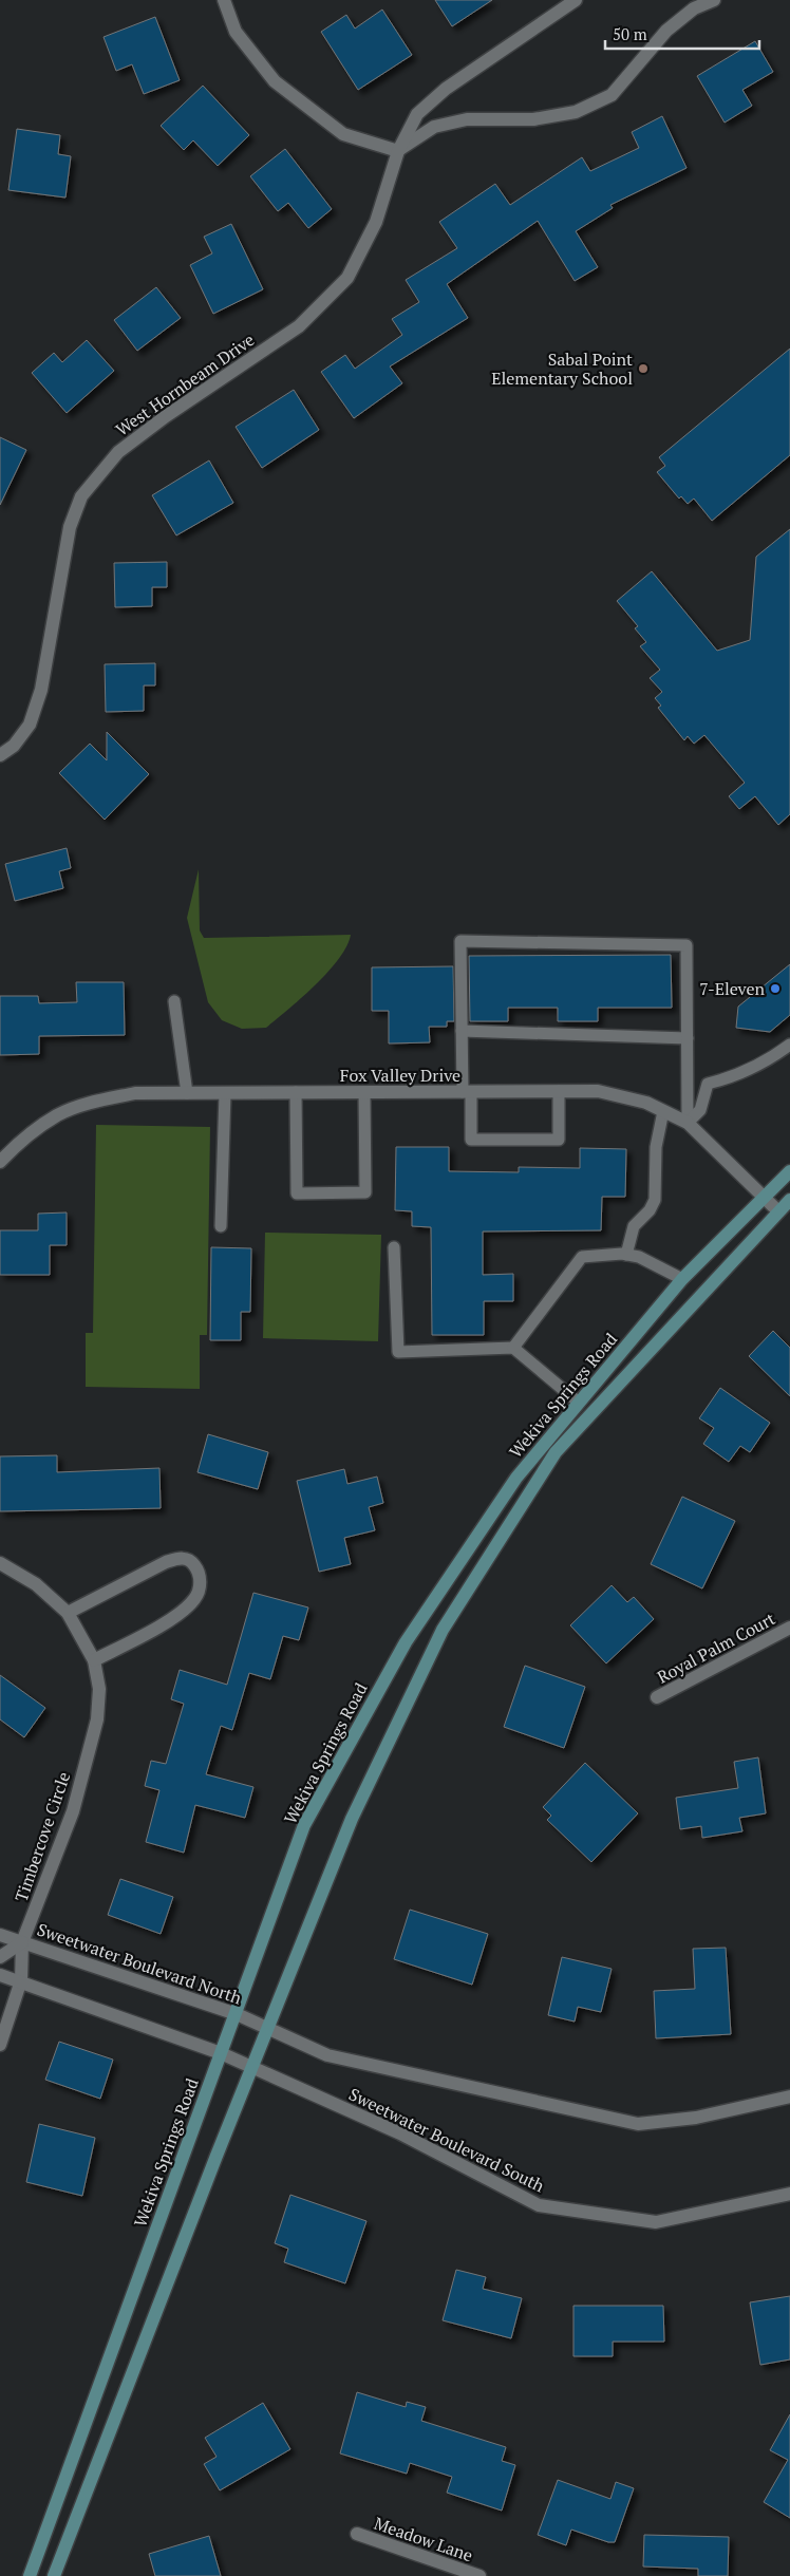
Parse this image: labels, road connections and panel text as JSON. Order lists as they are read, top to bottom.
{
  "streets": {
    "main road": ["Wekiva Springs Road"],
    "street": [
      "West Hornbeam Drive",
      "Fox Valley Drive",
      "Royal Palm Court",
      "Timbercove Circle",
      "Sweetwater Boulevard North",
      "Sweetwater Boulevard South",
      "Meadow Lane"
    ]
  },
  "crossings": [
    ["Fox Valley Drive", "Wekiva Springs Road"],
    ["Wekiva Springs Road", "Sweetwater Boulevard North"],
    ["Wekiva Springs Road", "Sweetwater Boulevard South"],
    ["Timbercove Circle", "Sweetwater Boulevard North"],
    ["Sweetwater Boulevard North", "Sweetwater Boulevard South"]
  ],
  "places": ["Sabal Point Elementary School", "7-Eleven"],
  "scale_bar": "50 m"
}
